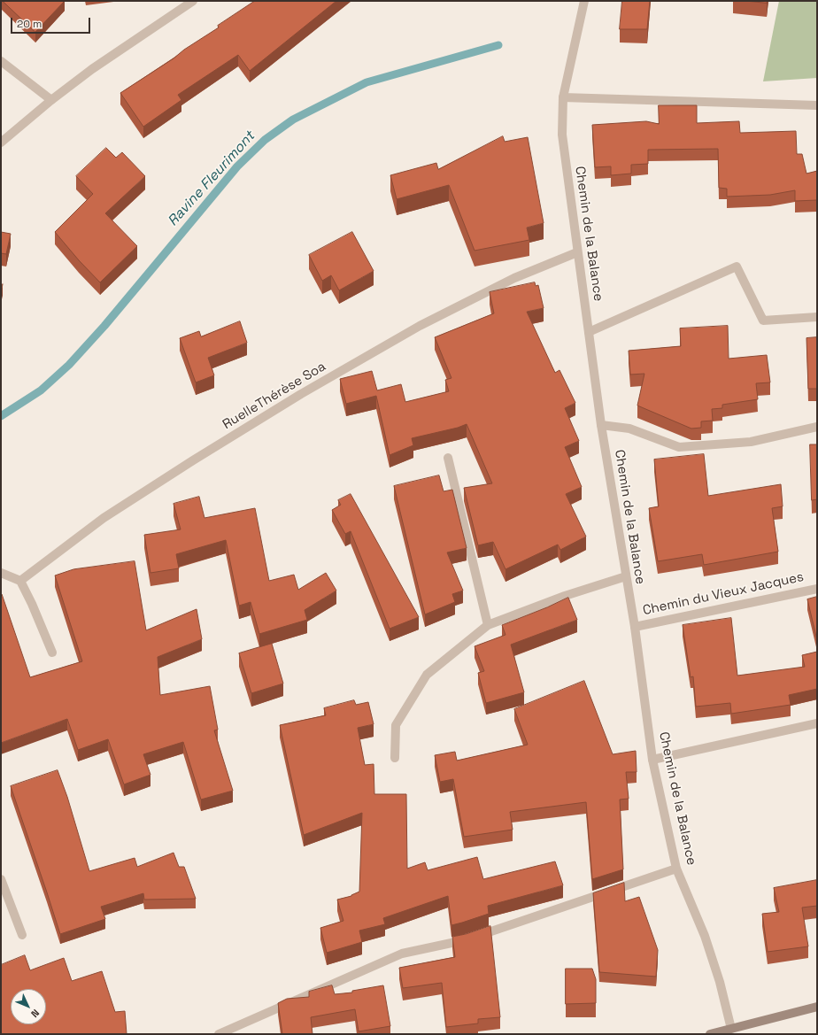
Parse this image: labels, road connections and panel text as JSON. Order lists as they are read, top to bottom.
{
  "streets": {
    "street": ["Chemin de la Balance", "RuelleThérèse Soa", "Chemin du Vieux Jacques"]
  },
  "crossings": [
    ["Chemin de la Balance", "RuelleThérèse Soa"],
    ["Chemin de la Balance", "Chemin du Vieux Jacques"]
  ],
  "water": ["Ravine Fleurimont"],
  "scale_bar": "20 m",
  "north": "bottom right"
}
